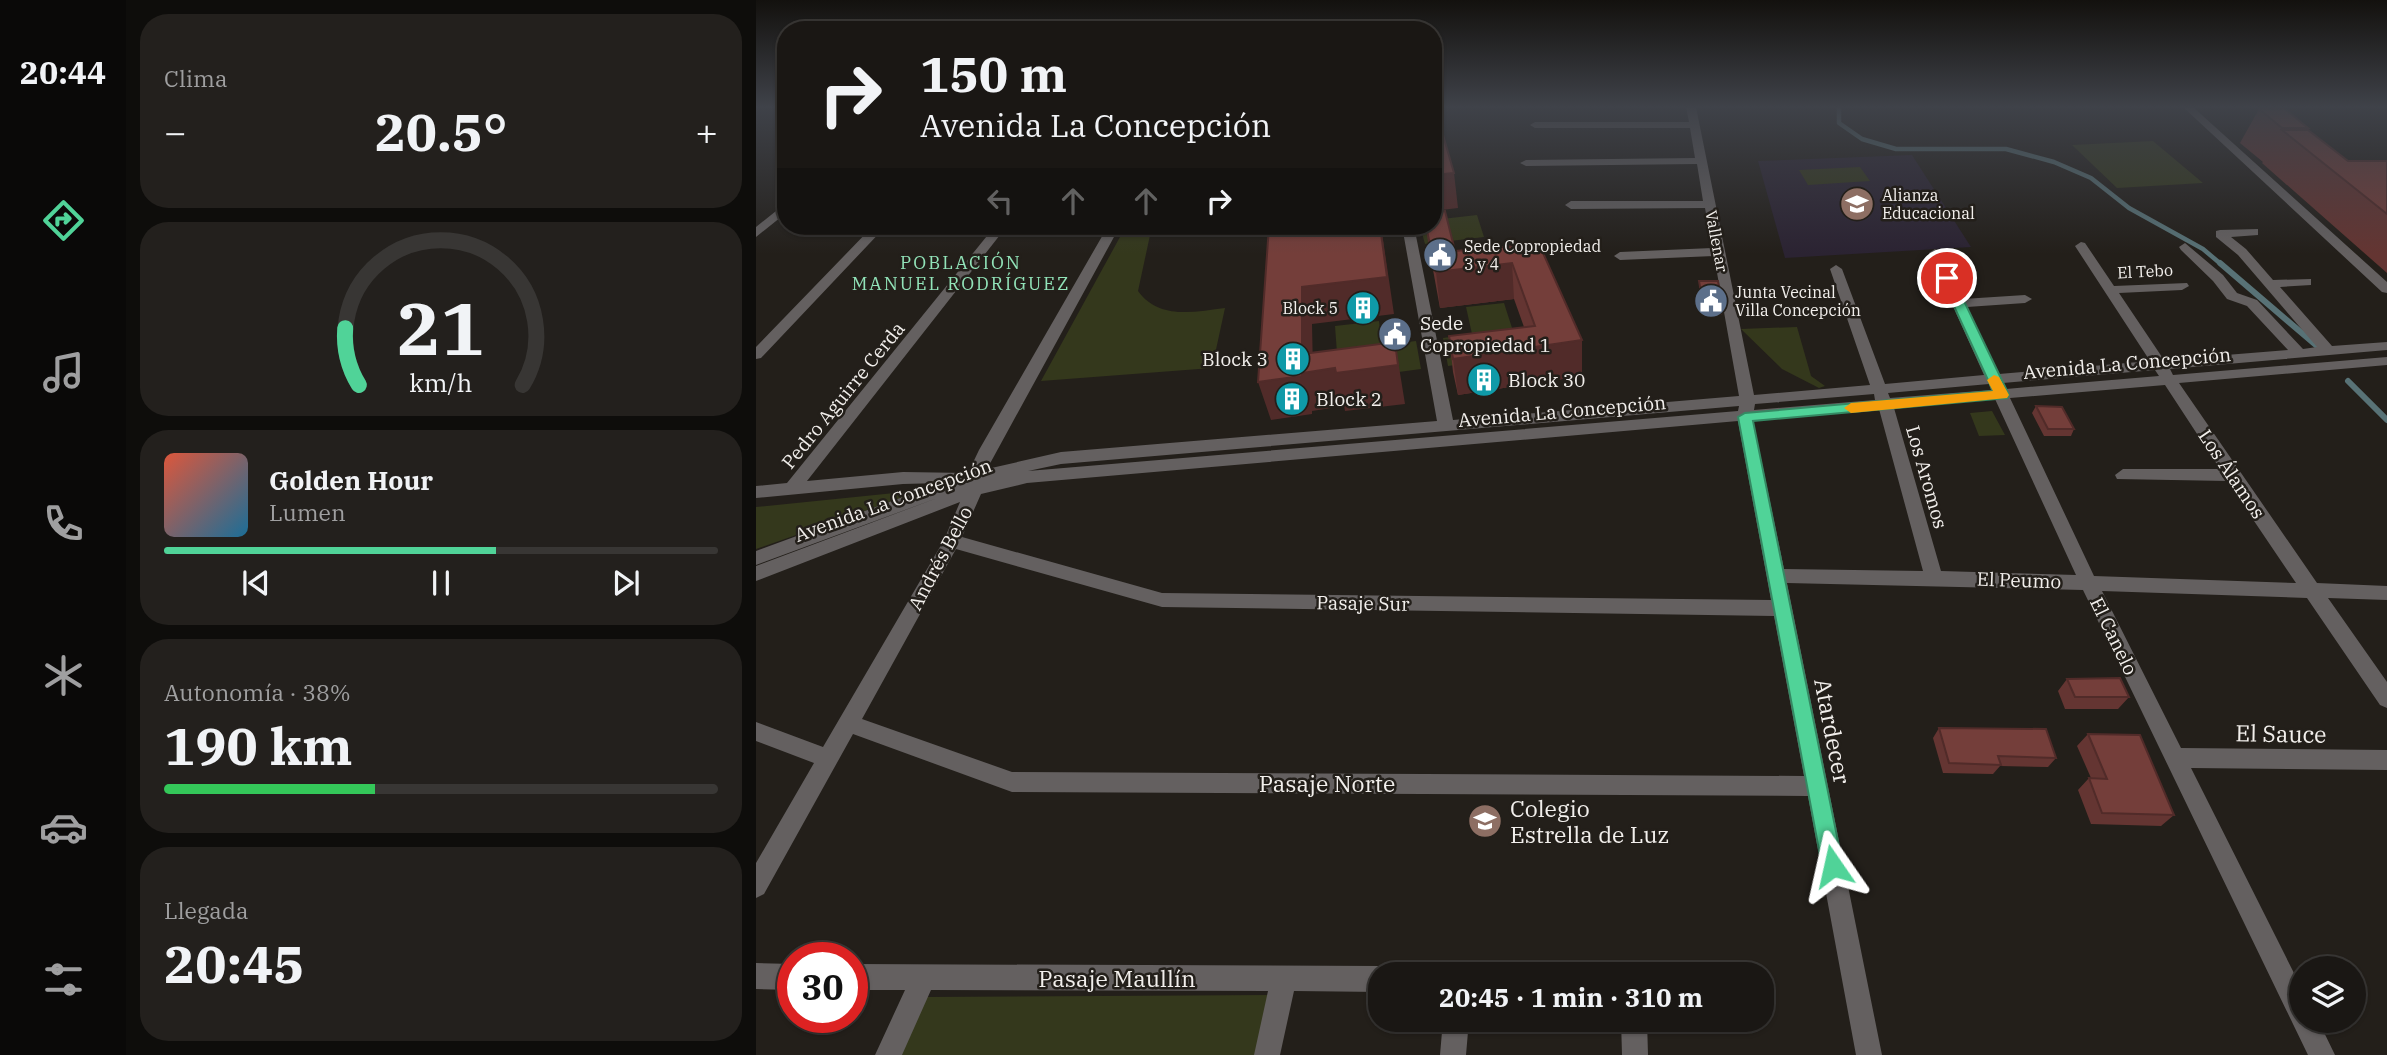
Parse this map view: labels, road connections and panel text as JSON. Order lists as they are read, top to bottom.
{
  "streets": {
    "street": [
      "Vallenar",
      "El Tebo",
      "Avenida La Concepción",
      "Pedro Aguirre Cerda",
      "Los Álamos",
      "Los Aromos",
      "Andrés Bello",
      "El Peumo",
      "Pasaje Sur",
      "El Canelo",
      "Atardecer",
      "El Sauce",
      "Pasaje Norte",
      "Pasaje Maullín"
    ]
  },
  "crossings": [
    ["Vallenar", "Avenida La Concepción"],
    ["Vallenar", "Atardecer"],
    ["El Tebo", "Los Álamos"],
    ["Avenida La Concepción", "Los Álamos"],
    ["Avenida La Concepción", "Los Aromos"],
    ["Avenida La Concepción", "Andrés Bello"],
    ["Avenida La Concepción", "El Canelo"],
    ["Avenida La Concepción", "Atardecer"],
    ["Los Álamos", "El Peumo"],
    ["Los Aromos", "El Peumo"],
    ["Andrés Bello", "Pasaje Sur"],
    ["Andrés Bello", "Pasaje Norte"],
    ["El Peumo", "El Canelo"],
    ["El Peumo", "Atardecer"],
    ["Pasaje Sur", "Atardecer"],
    ["El Canelo", "El Sauce"],
    ["Atardecer", "Pasaje Norte"]
  ],
  "districts": ["POBLACIÓN MANUEL RODRÍGUEZ"],
  "places": {
    "school or university": ["Alianza Educacional", "Colegio Estrella de Luz"],
    "public building": ["Sede Copropiedad 3 y 4", "Junta Vecinal Villa Concepción", "Sede Copropiedad 1"],
    "building": [
      "Block 5",
      "Block 3",
      "Block 30",
      "Block 2"
    ]
  },
  "page": {
    "tabs": "20:44",
    "tile": [
      "Clima",
      ["Autonomía · 38%", "190 km"],
      ["Llegada", "20:45"]
    ],
    "turn": ["150 m", "Avenida La Concepción"],
    "heat": ["−", "20.5°", "+"],
    "song": ["Golden Hour", "Lumen"],
    "limit": "30",
    "trip": "20:45 · 1 min · 310 m",
    "gauge": ["21", "km/h"]
  }
}
